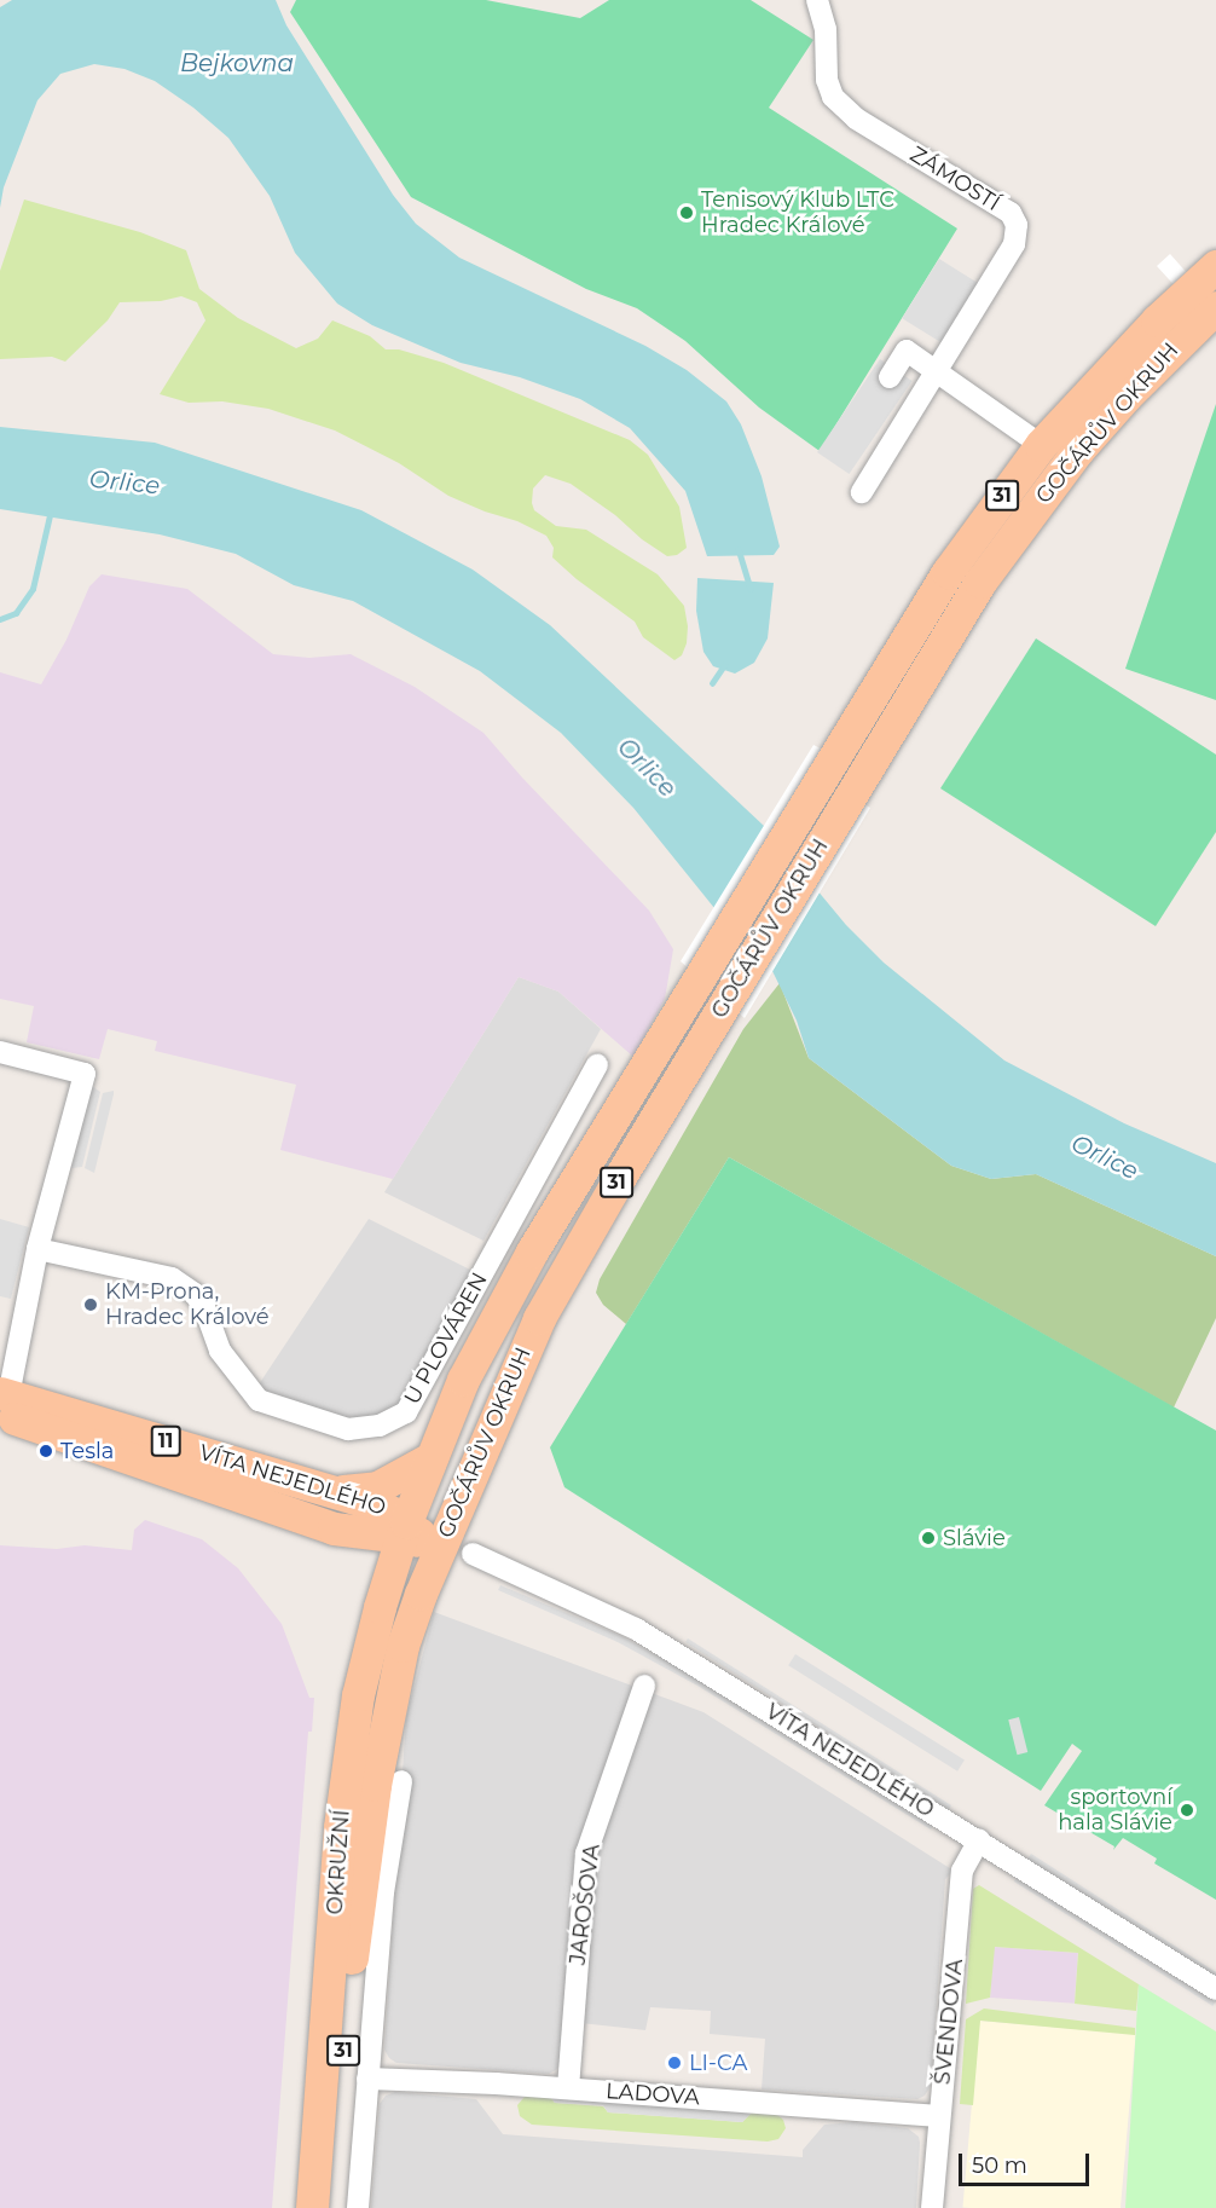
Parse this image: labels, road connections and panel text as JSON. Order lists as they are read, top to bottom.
{
  "streets": {
    "main road": [
      "GOČÁRŮV OKRUH",
      "31",
      "11",
      "VÍTA NEJEDLÉHO",
      "OKRUŽNÍ"
    ],
    "street": [
      "ZÁMOSTÍ",
      "U PLOVÁREN",
      "JAROŠOVA",
      "ŠVENDOVA",
      "LADOVA"
    ]
  },
  "crossings": [
    ["GOČÁRŮV OKRUH", "VÍTA NEJEDLÉHO"],
    ["GOČÁRŮV OKRUH", "OKRUŽNÍ"],
    ["VÍTA NEJEDLÉHO", "OKRUŽNÍ"],
    ["VÍTA NEJEDLÉHO", "ŠVENDOVA"],
    ["JAROŠOVA", "LADOVA"],
    ["ŠVENDOVA", "LADOVA"]
  ],
  "water": ["Bejkovna", "Orlice"],
  "places": [
    "Tenisový Klub LTC Hradec Králové",
    "KM-Prona, Hradec Králové",
    "Tesla",
    "Slávie",
    "sportovní hala Slávie",
    "LI-CA"
  ],
  "scale_bar": "50 m"
}
